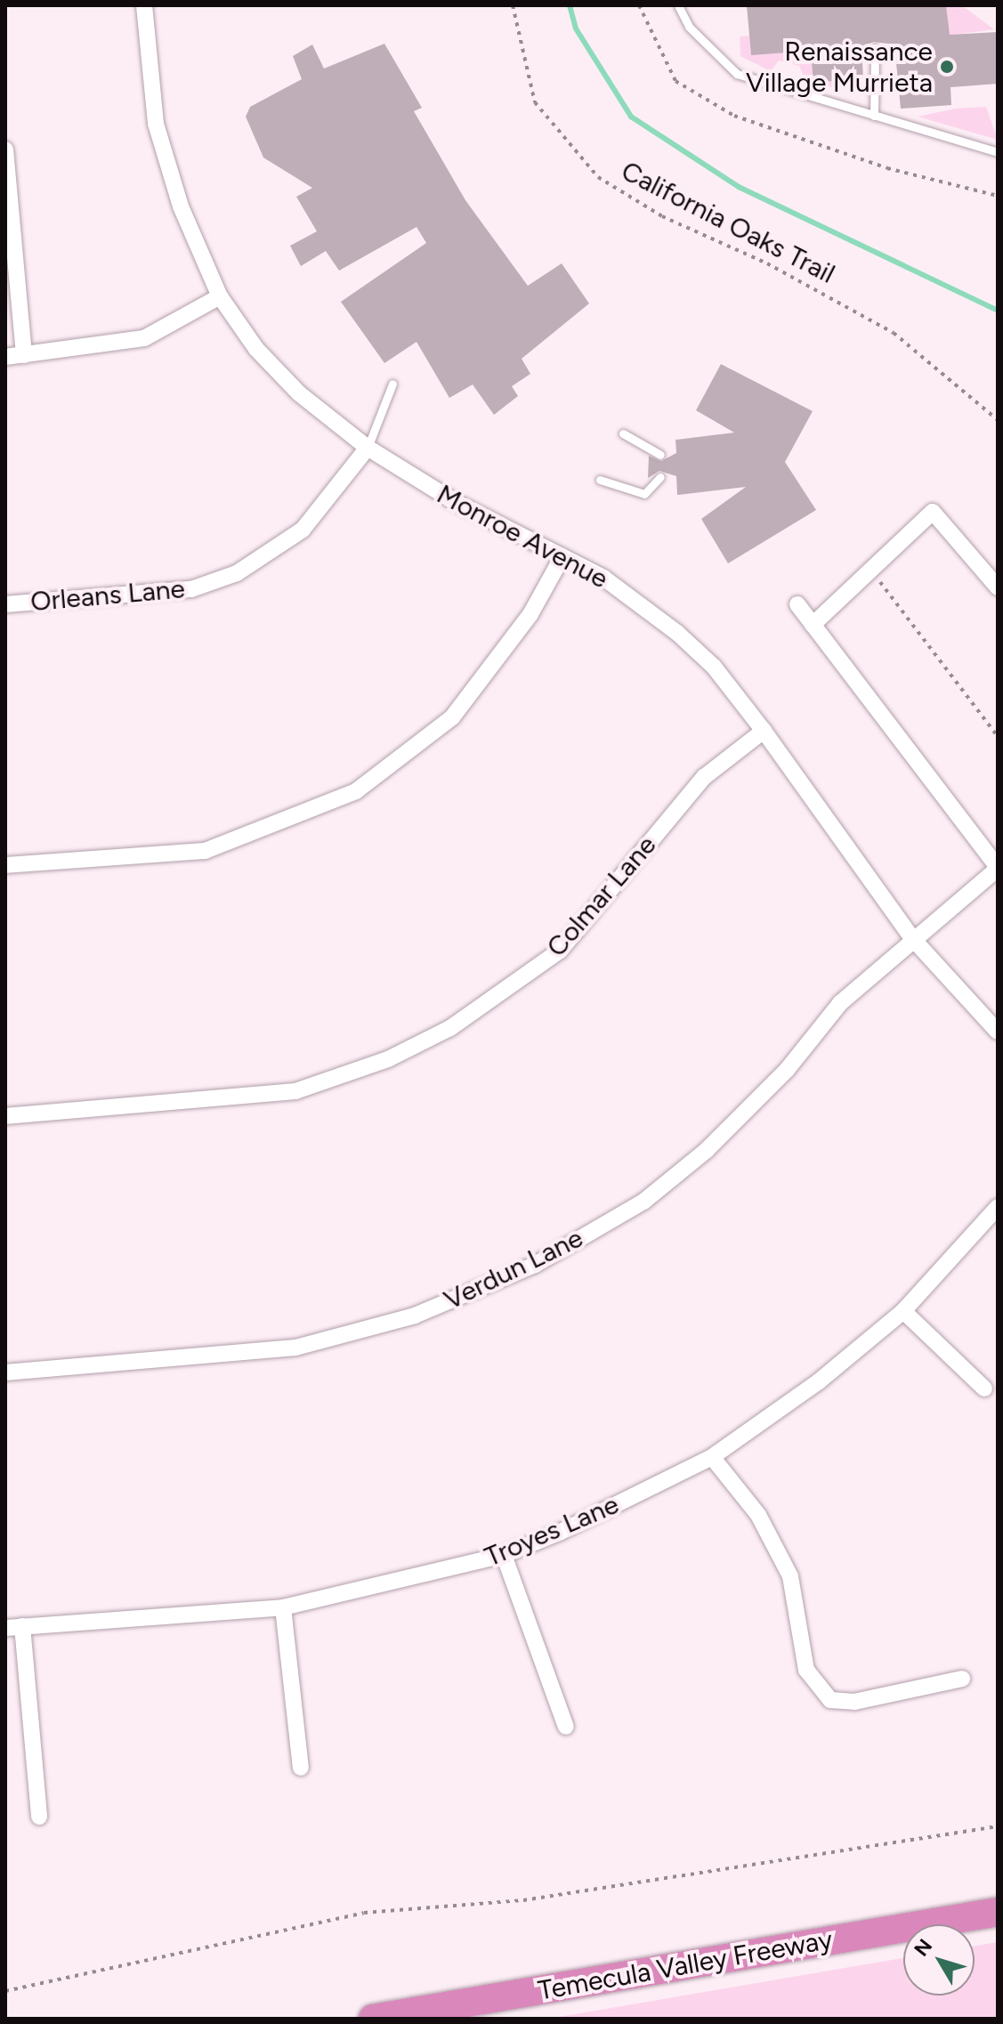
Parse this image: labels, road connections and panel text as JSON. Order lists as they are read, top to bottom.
{
  "streets": {
    "highway": ["Temecula Valley Freeway"],
    "street": [
      "Monroe Avenue",
      "Orleans Lane",
      "Colmar Lane",
      "Verdun Lane",
      "Troyes Lane"
    ],
    "path": ["California Oaks Trail"]
  },
  "crossings": [
    ["Monroe Avenue", "Orleans Lane"],
    ["Monroe Avenue", "Colmar Lane"],
    ["Monroe Avenue", "Verdun Lane"]
  ],
  "places": ["Renaissance Village Murrieta"],
  "north": "top left"
}
